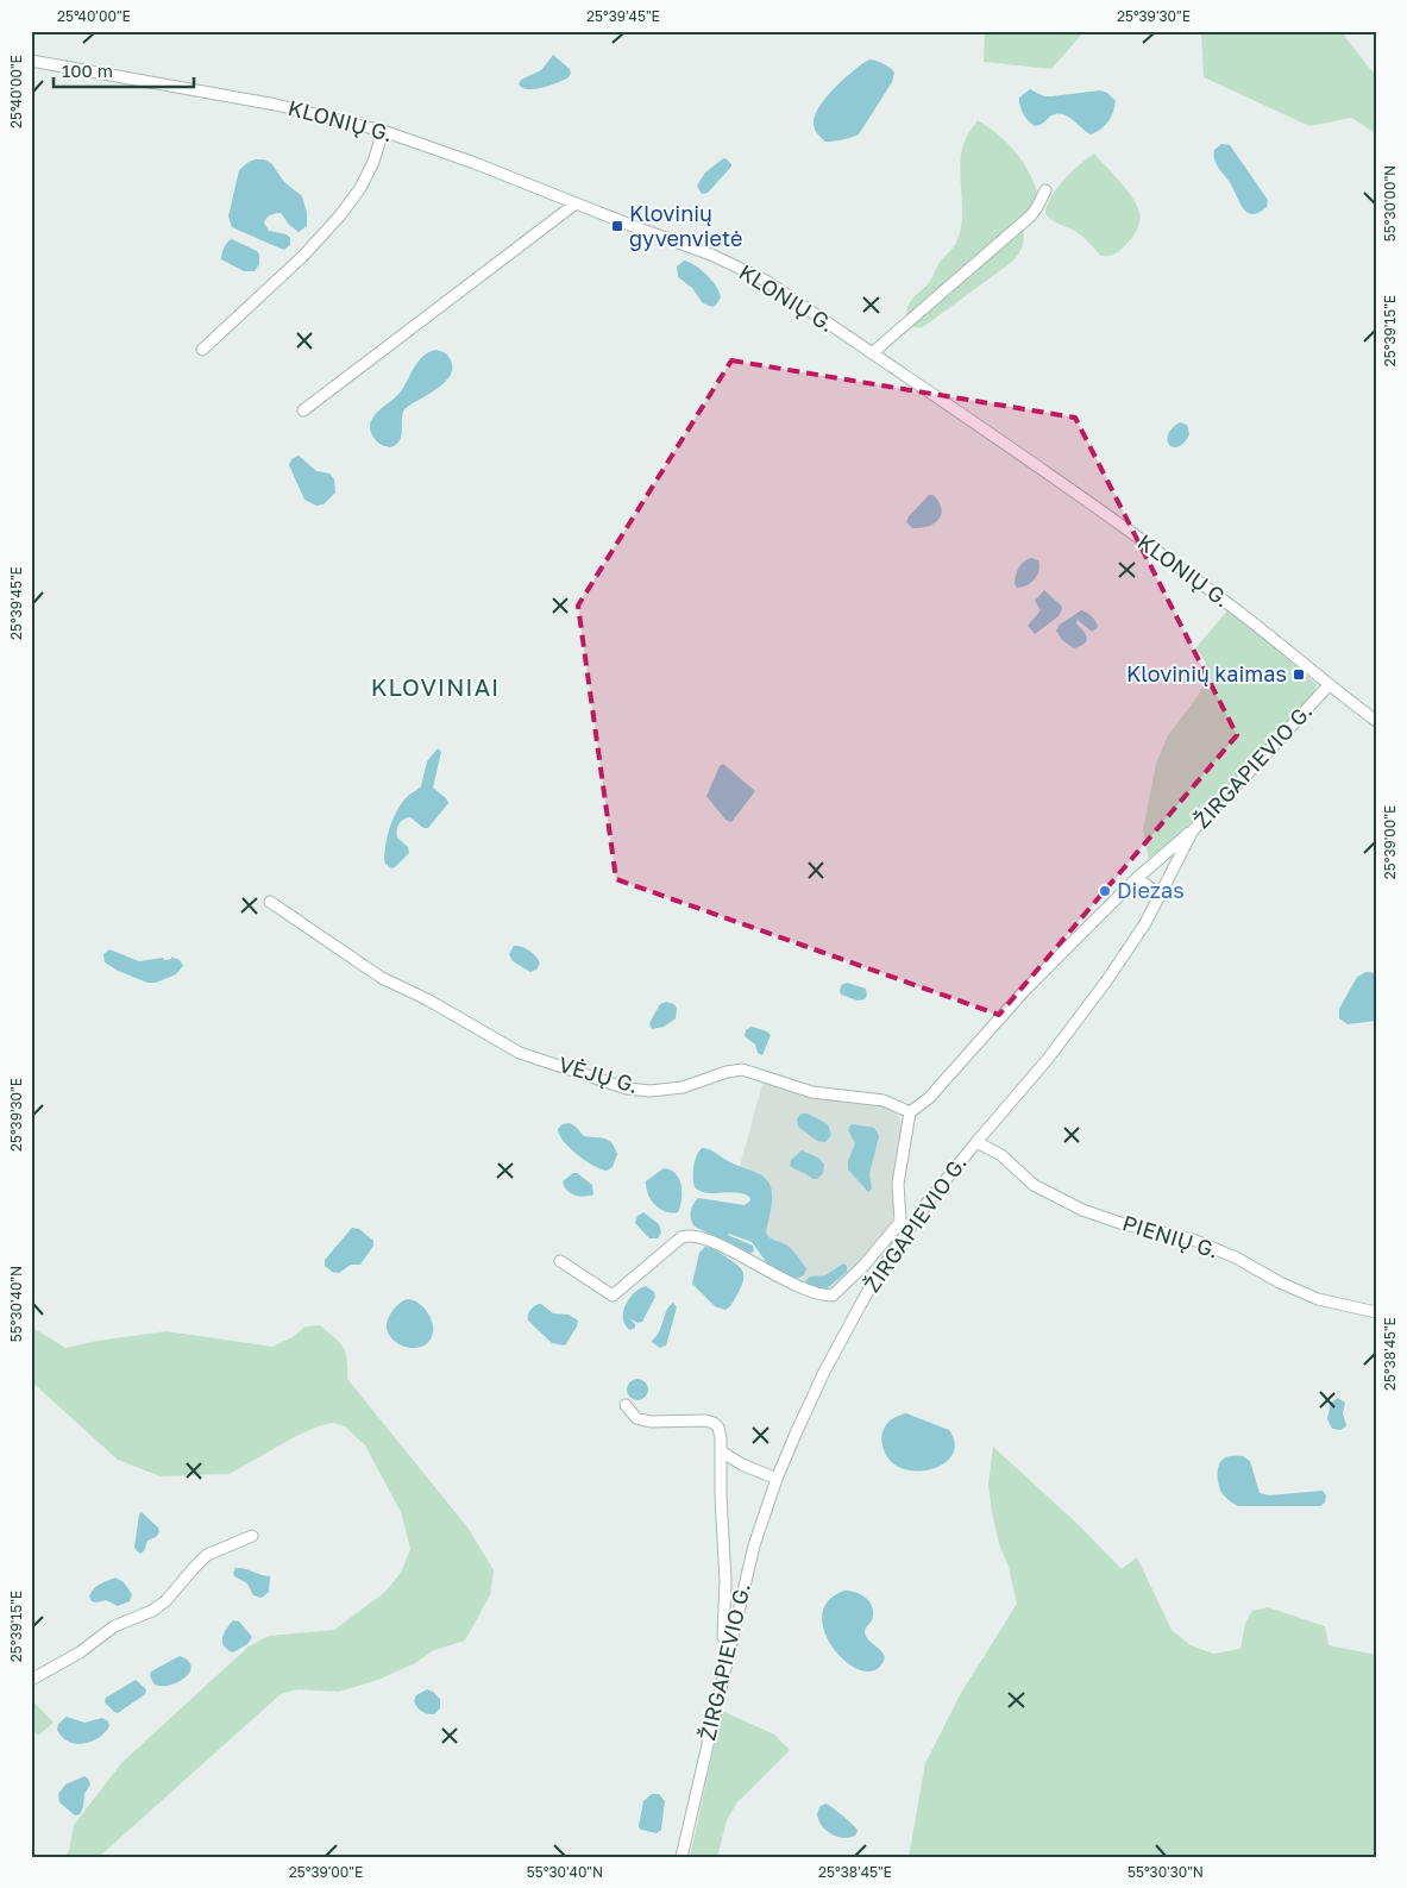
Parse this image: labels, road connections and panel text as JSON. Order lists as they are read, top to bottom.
{
  "streets": {
    "street": [
      "KLONIŲ G.",
      "ŽIRGAPIEVIO G.",
      "VĖJŲ G.",
      "PIENIŲ G."
    ]
  },
  "crossings": [
    ["KLONIŲ G.", "ŽIRGAPIEVIO G."],
    ["ŽIRGAPIEVIO G.", "PIENIŲ G."]
  ],
  "districts": ["KLOVINIAI"],
  "places": {
    "transit": ["Klovinių gyvenvietė", "Klovinių kaimas"],
    "other": ["Diezas"]
  },
  "scale_bar": "100 m",
  "coordinates": [
    "25°40'00\"E",
    "25°39'45\"E",
    "25°39'30\"E",
    "55°30'00\"N",
    "25°39'15\"E",
    "25°39'00\"E",
    "55°30'40\"N",
    "25°38'45\"E",
    "55°30'30\"N"
  ]
}
